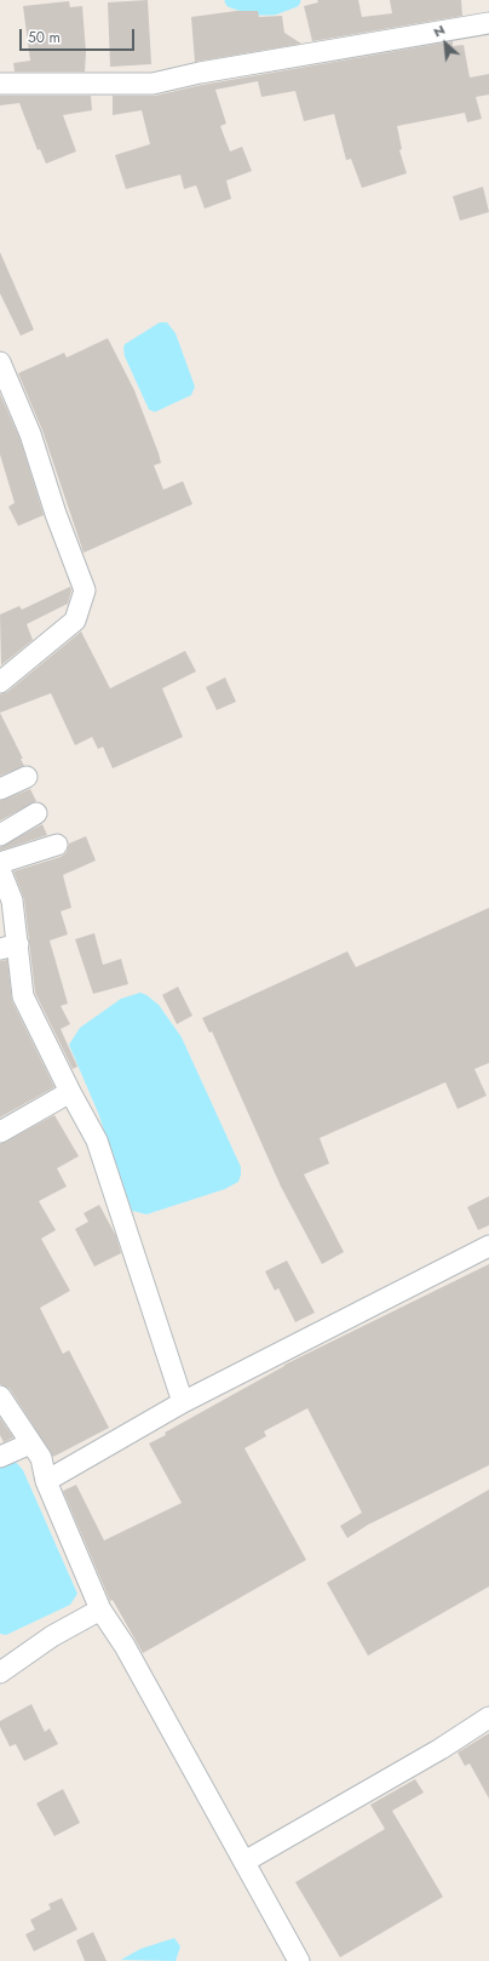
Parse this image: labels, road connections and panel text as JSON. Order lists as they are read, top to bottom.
{
  "scale_bar": "50 m",
  "north": "top left"
}
